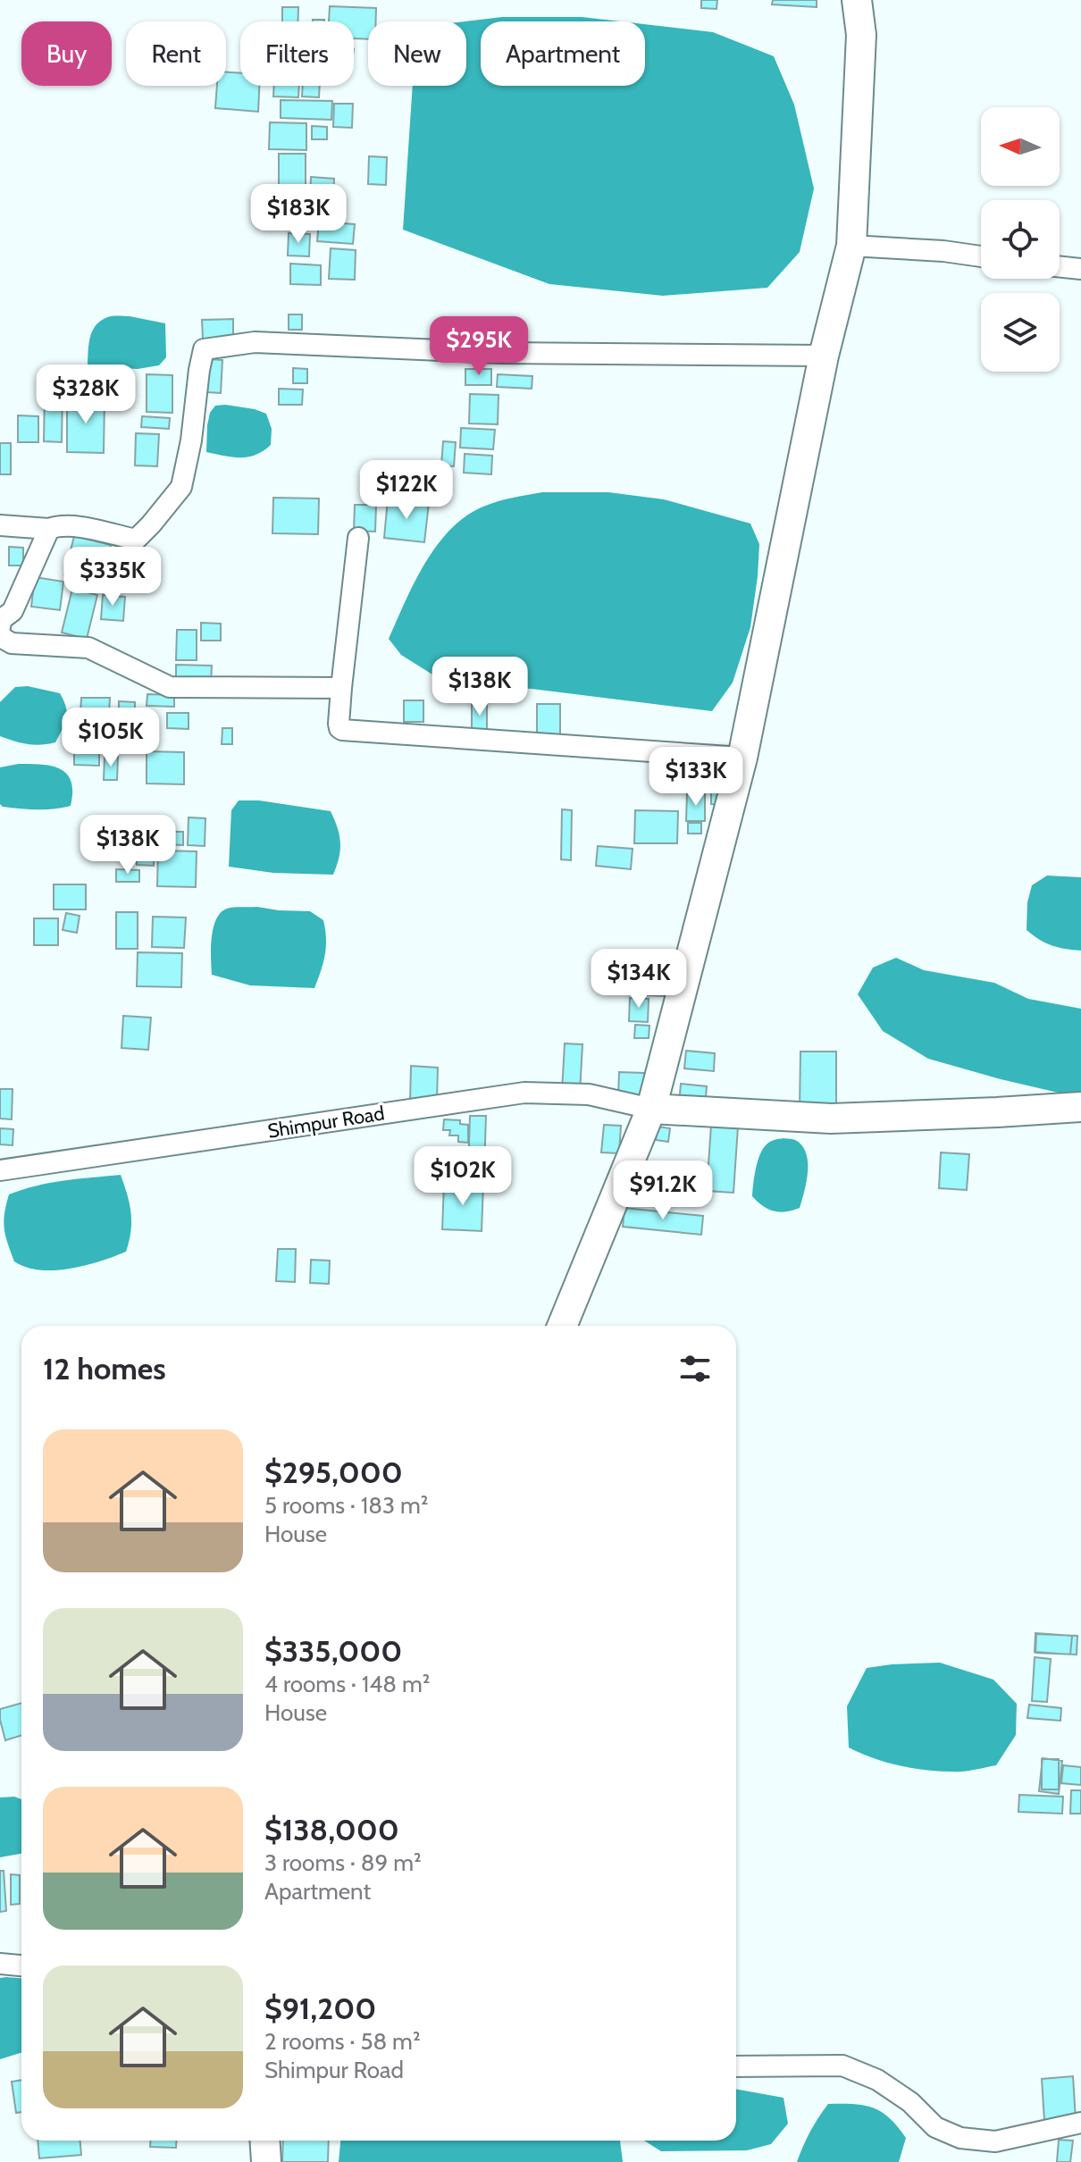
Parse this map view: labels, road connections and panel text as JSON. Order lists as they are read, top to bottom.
{
  "streets": {
    "street": ["Shimpur Road"]
  },
  "north": "left",
  "page": {
    "chip": [
      "Buy",
      "Rent",
      "Filters",
      "New",
      "Apartment"
    ],
    "price": [
      "$183K",
      "$295K",
      "$328K",
      "$122K",
      "$335K",
      "$138K",
      "$105K",
      "$133K",
      "$138K",
      "$134K",
      "$102K",
      "$91.2K"
    ],
    "heading": "12 homes",
    "list": [
      {
        "name": "$295,000",
        "note": "5 rooms · 183 m² · House"
      },
      {
        "name": "$335,000",
        "note": "4 rooms · 148 m² · House"
      },
      {
        "name": "$138,000",
        "note": "3 rooms · 89 m² · Apartment"
      },
      {
        "name": "$91,200",
        "note": "2 rooms · 58 m² · Shimpur Road"
      }
    ]
  }
}
